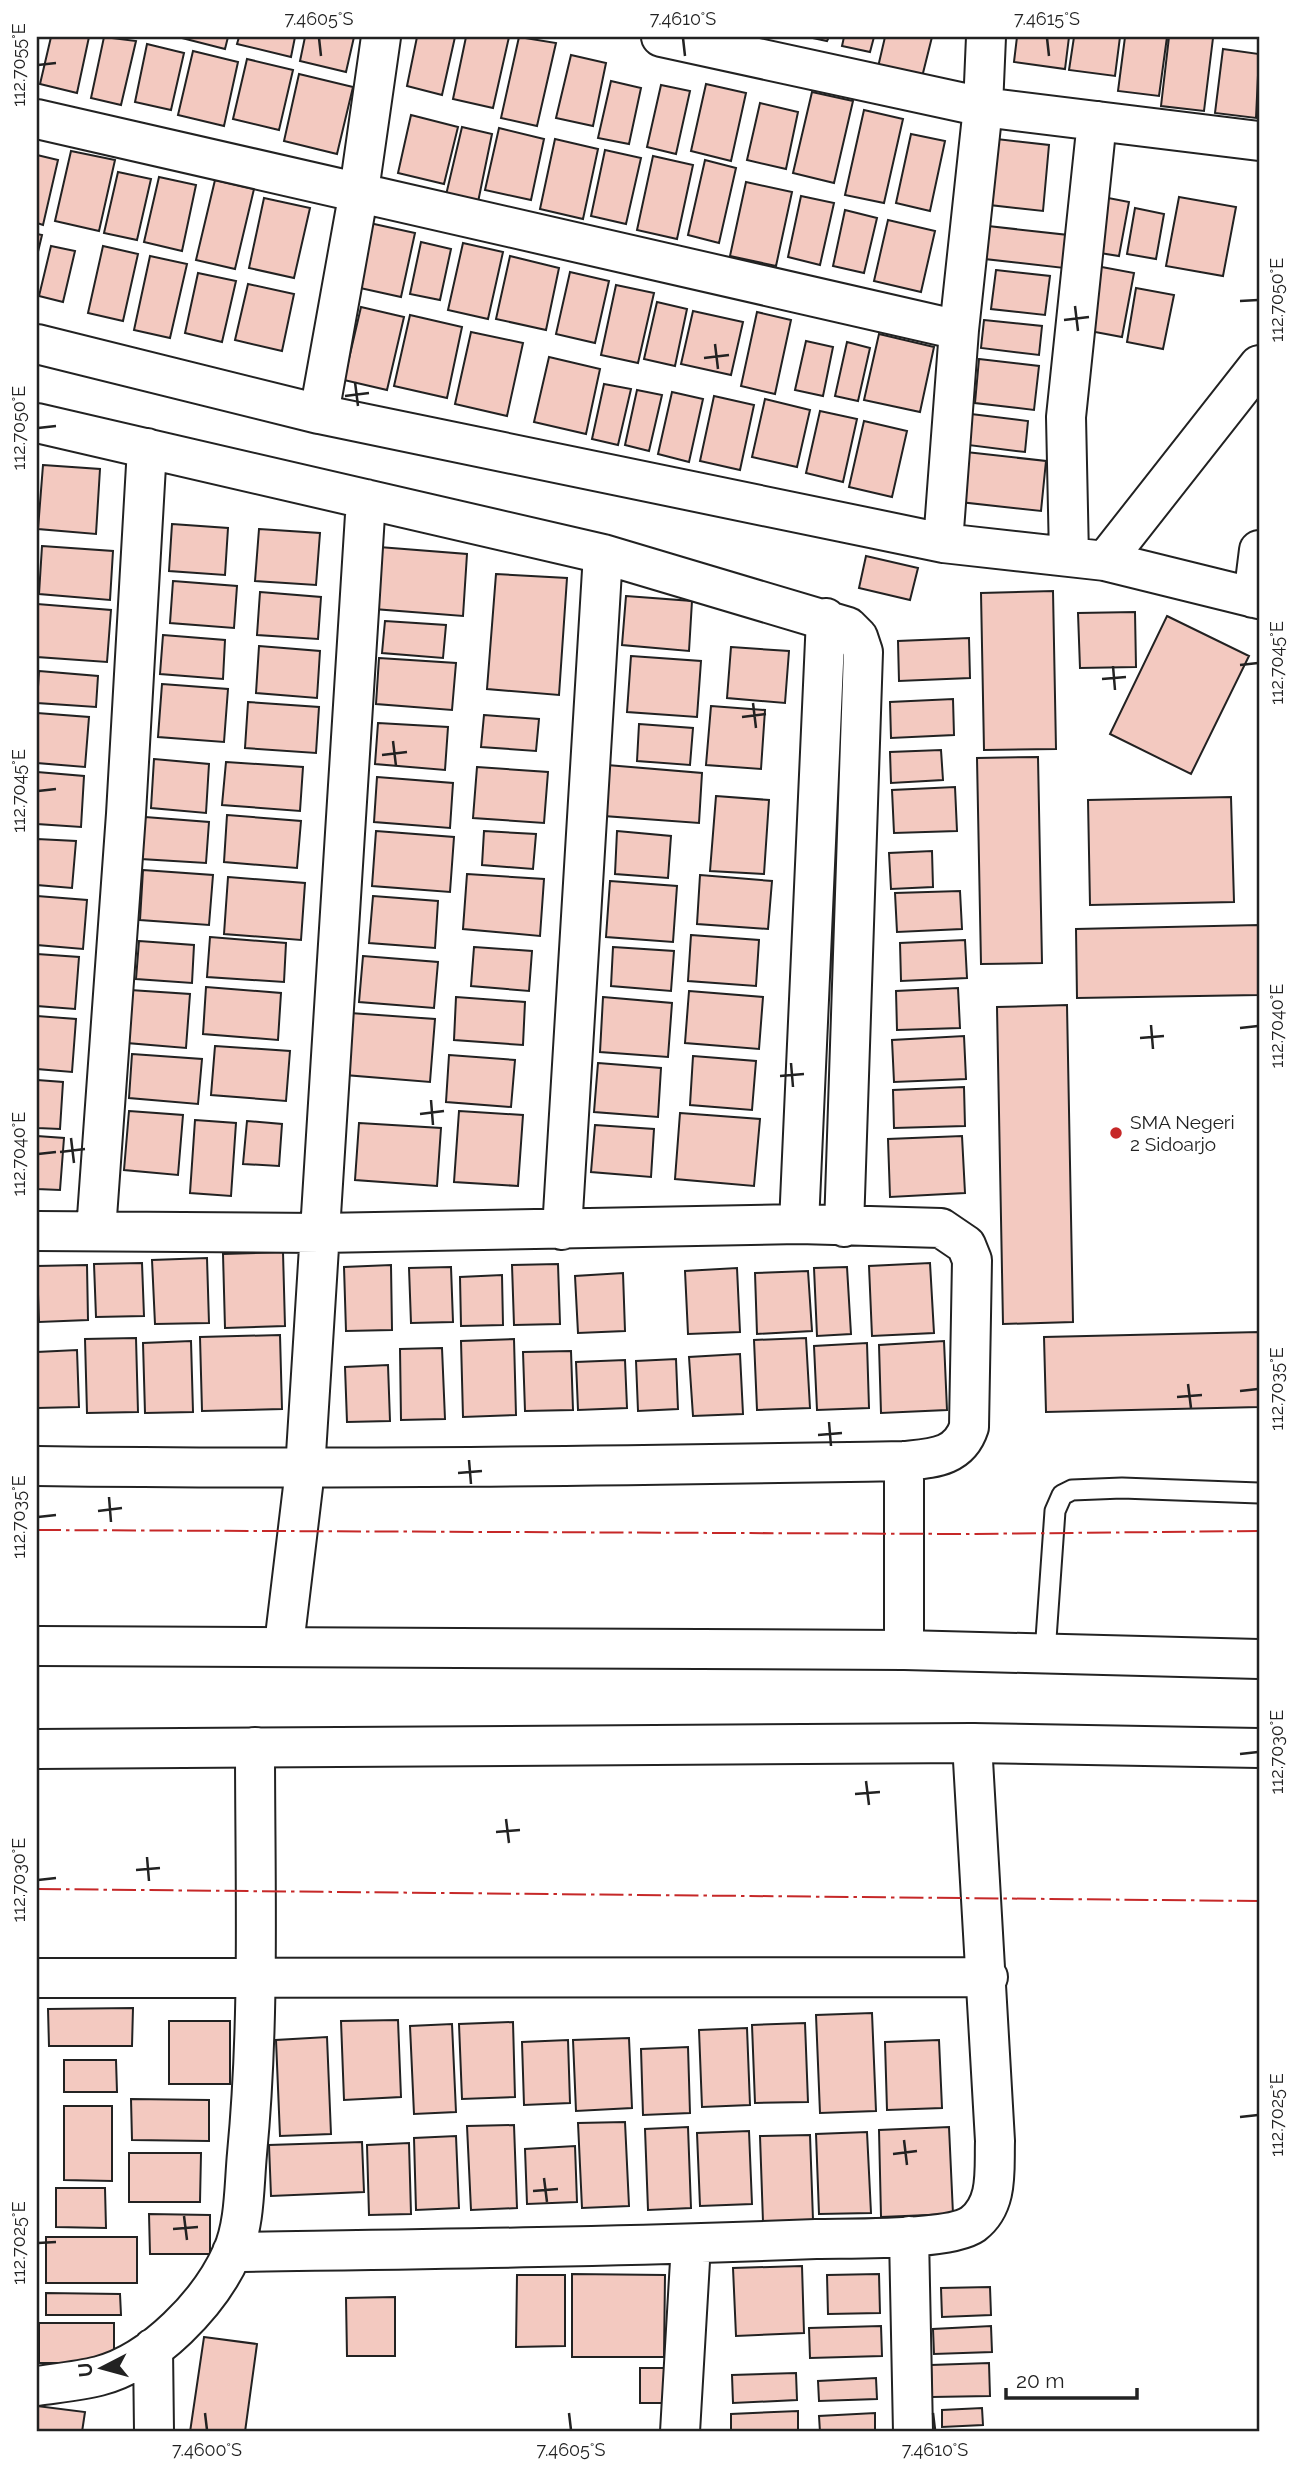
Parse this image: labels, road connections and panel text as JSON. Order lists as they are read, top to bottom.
{
  "places": ["SMA Negeri 2 Sidoarjo"],
  "scale_bar": "20 m",
  "north": "left",
  "coordinates": [
    "7.4605°S",
    "7.4610°S",
    "7.4615°S",
    "112.7055°E",
    "112.7050°E",
    "112.7045°E",
    "112.7040°E",
    "112.7035°E",
    "112.7030°E",
    "112.7025°E",
    "7.4600°S"
  ]
}
